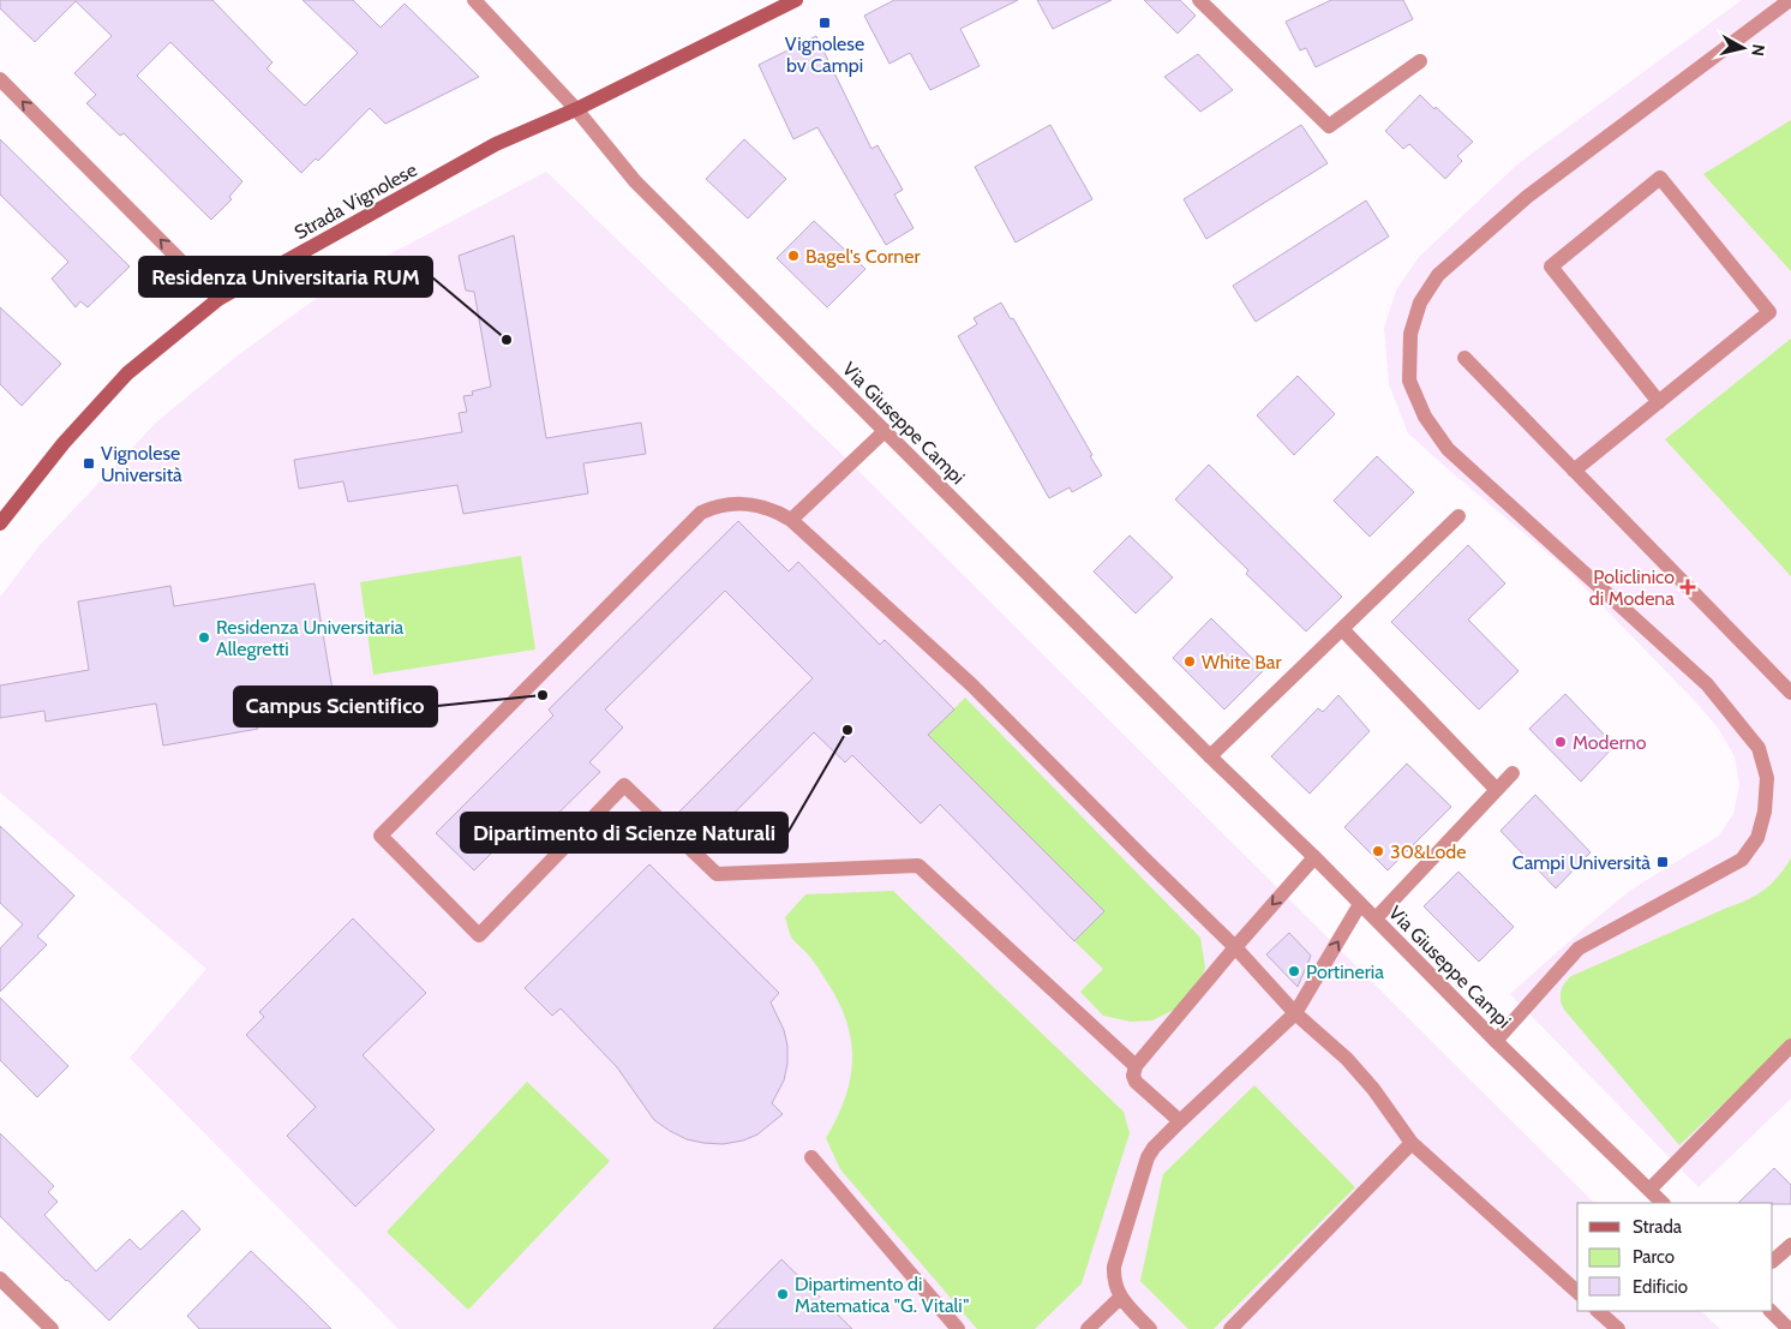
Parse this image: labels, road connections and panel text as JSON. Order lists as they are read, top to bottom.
{
  "streets": {
    "main road": ["Strada Vignolese"],
    "street": ["Via Giuseppe Campi"]
  },
  "crossings": [
    ["Strada Vignolese", "Via Giuseppe Campi"]
  ],
  "places": {
    "transit": ["Vignolese bv Campi", "Vignolese Università", "Campi Università"],
    "other": [
      "Bagel's Corner",
      "Residenza Universitaria RUM",
      "Residenza Universitaria Allegretti",
      "White Bar",
      "Campus Scientifico",
      "Dipartimento di Scienze Naturali",
      "Moderno",
      "30&Lode",
      "Portineria",
      "Dipartimento di Matematica \"G. Vitali\""
    ],
    "health": ["Policlinico di Modena"]
  },
  "legend": ["Strada", "Parco", "Edificio"],
  "north": "right"
}
